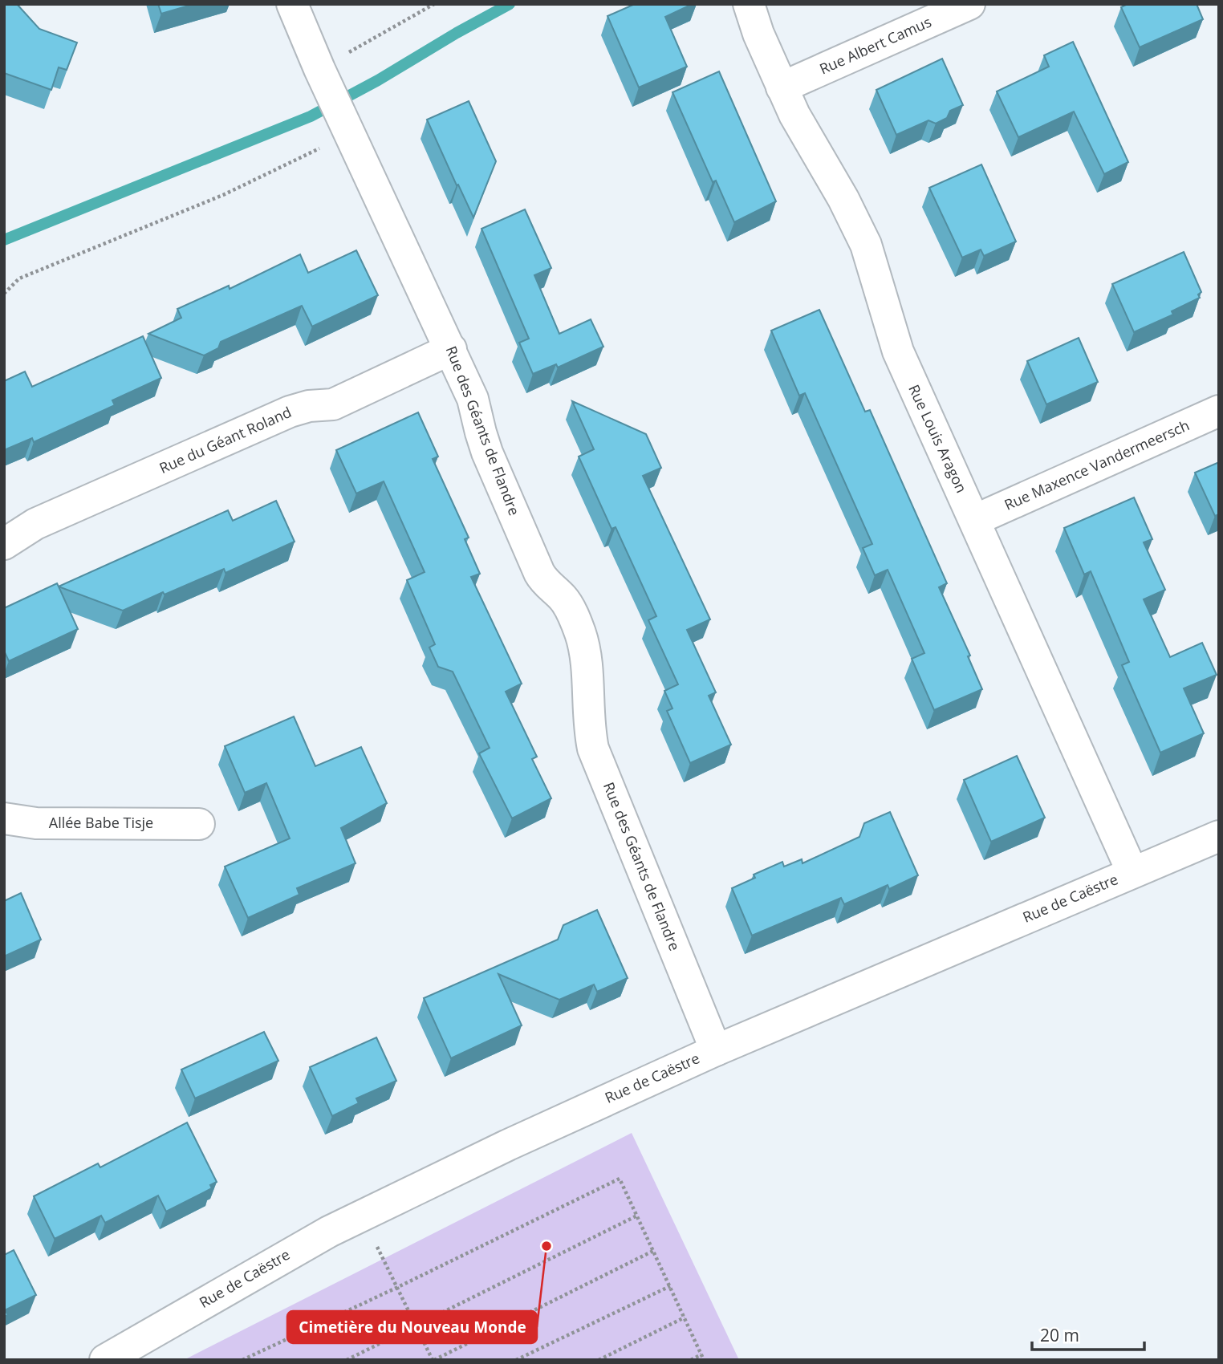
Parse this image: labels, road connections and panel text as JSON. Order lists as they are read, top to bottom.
{
  "streets": {
    "street": [
      "Rue Albert Camus",
      "Rue des Géants de Flandre",
      "Rue Louis Aragon",
      "Rue du Géant Roland",
      "Rue Maxence Vandermeersch",
      "Allée Babe Tisje",
      "Rue de Caëstre"
    ]
  },
  "crossings": [
    ["Rue Albert Camus", "Rue Louis Aragon"],
    ["Rue des Géants de Flandre", "Rue du Géant Roland"],
    ["Rue des Géants de Flandre", "Rue de Caëstre"],
    ["Rue Louis Aragon", "Rue Maxence Vandermeersch"],
    ["Rue Louis Aragon", "Rue de Caëstre"]
  ],
  "places": ["Cimetière du Nouveau Monde"],
  "scale_bar": "20 m"
}
